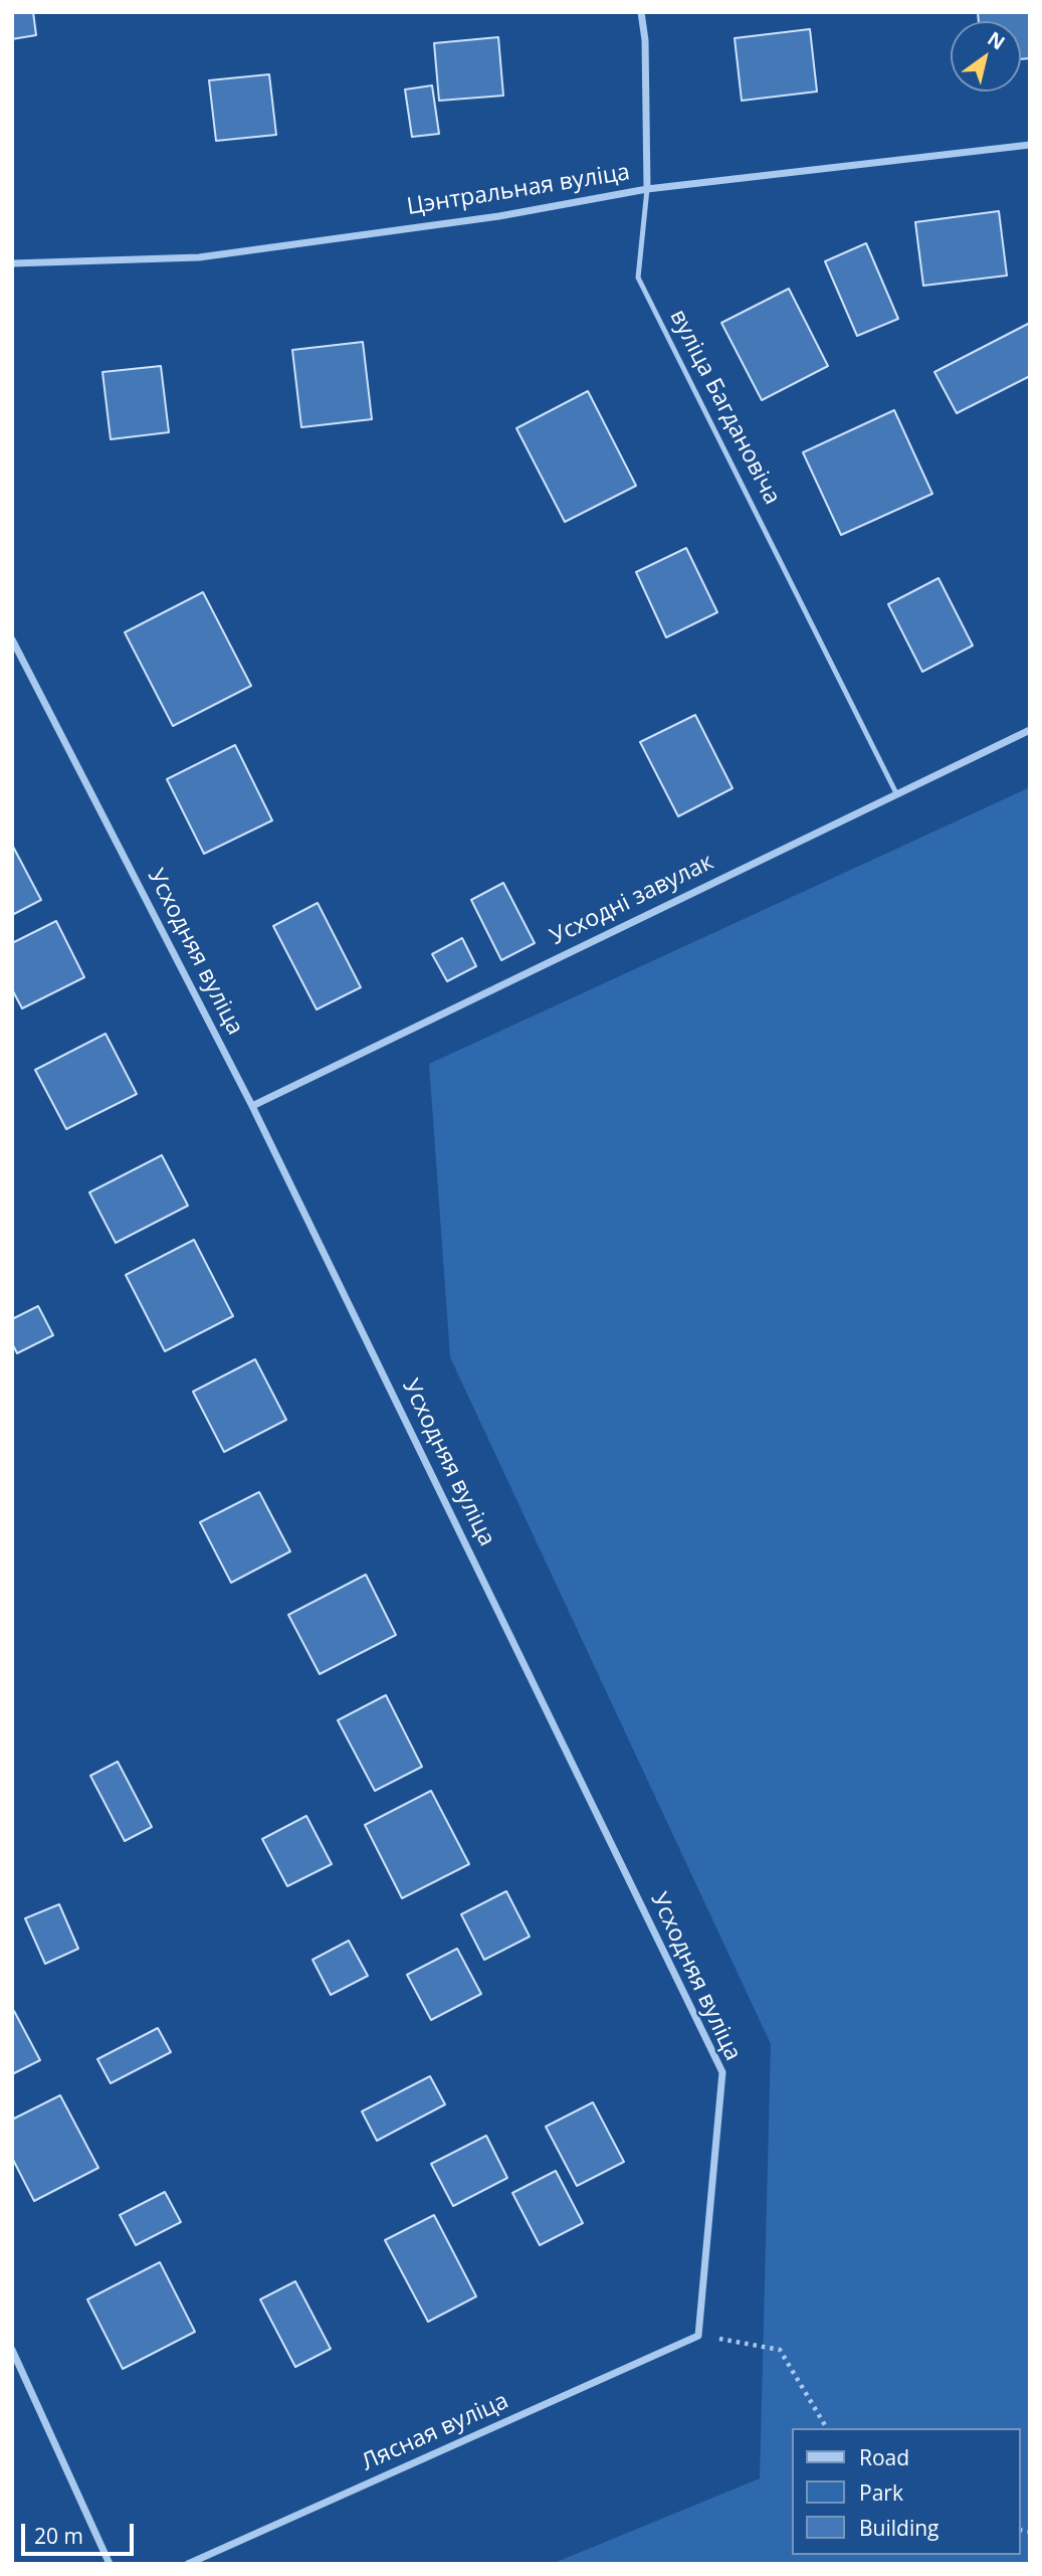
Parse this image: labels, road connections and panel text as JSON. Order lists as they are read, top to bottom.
{
  "streets": {
    "street": [
      "Цэнтральная вуліца",
      "вуліца Багдановіча",
      "Усходні завулак",
      "Усходняя вуліца",
      "Лясная вуліца"
    ]
  },
  "crossings": [
    ["Цэнтральная вуліца", "вуліца Багдановіча"],
    ["вуліца Багдановіча", "Усходні завулак"],
    ["Усходні завулак", "Усходняя вуліца"],
    ["Усходняя вуліца", "Лясная вуліца"]
  ],
  "legend": ["Road", "Park", "Building"],
  "scale_bar": "20 m",
  "north": "top right"
}
